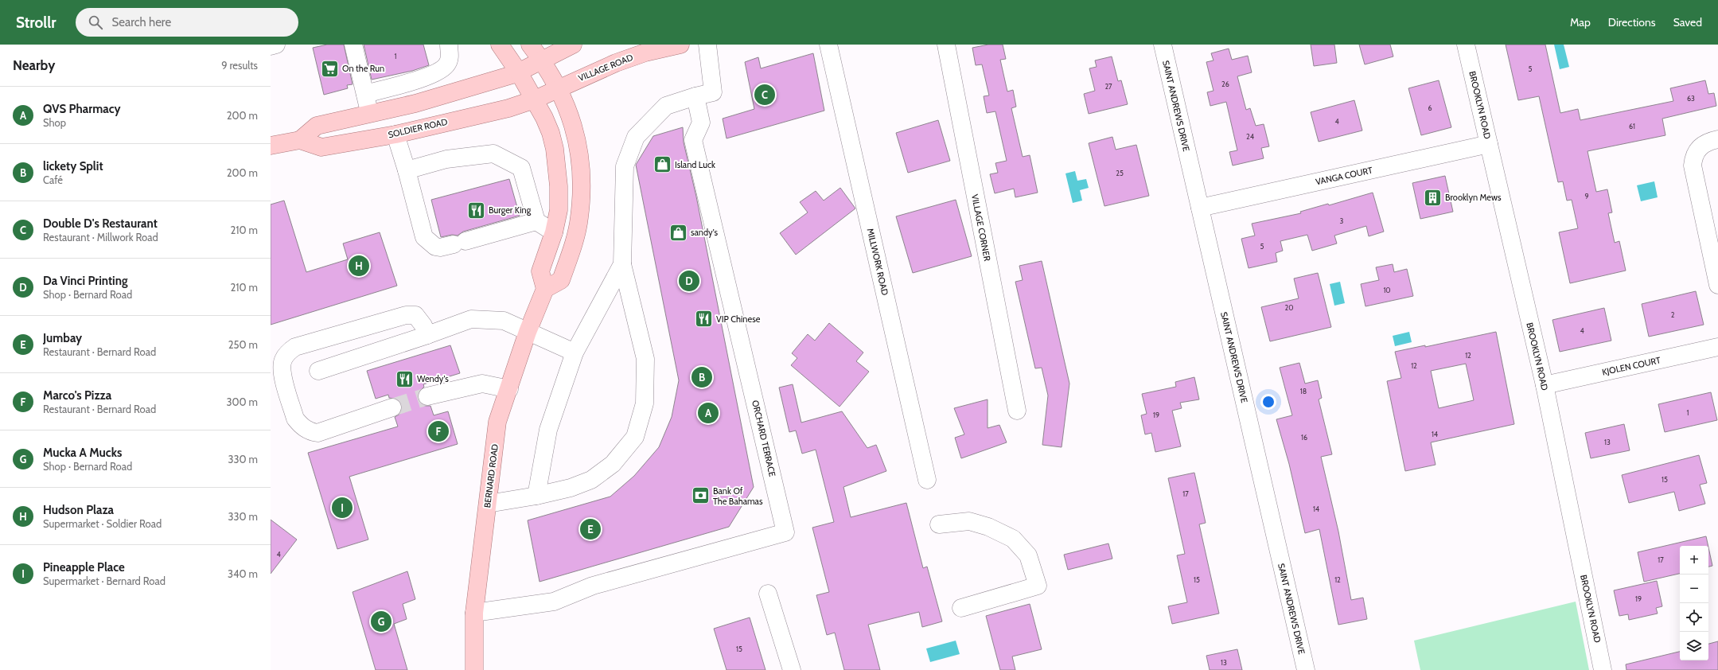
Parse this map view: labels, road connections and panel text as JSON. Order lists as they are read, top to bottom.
{
  "streets": {
    "main road": ["VILLAGE ROAD", "SOLDIER ROAD", "BERNARD ROAD"],
    "street": [
      "BROOKLYN ROAD",
      "SAINT ANDREWS DRIVE",
      "VANGA COURT",
      "VILLAGE CORNER",
      "MILLWORK ROAD",
      "KJOLEN COURT",
      "ORCHARD TERRACE"
    ]
  },
  "crossings": [
    ["VILLAGE ROAD", "SOLDIER ROAD"],
    ["BROOKLYN ROAD", "VANGA COURT"],
    ["BROOKLYN ROAD", "KJOLEN COURT"],
    ["SAINT ANDREWS DRIVE", "VANGA COURT"],
    ["ORCHARD TERRACE", "BERNARD ROAD"]
  ],
  "places": {
    "supermarket": ["On the Run"],
    "shop": ["Island Luck", "sandy's"],
    "building": ["Brooklyn Mews"],
    "restaurant": ["Burger King", "VIP Chinese", "Wendy's"],
    "bank": ["Bank Of The Bahamas"]
  },
  "house_numbers": [
    "1",
    "5",
    "26",
    "27",
    "63",
    "6",
    "4",
    "61",
    "24",
    "25",
    "9",
    "3",
    "5",
    "10",
    "20",
    "2",
    "4",
    "12",
    "12",
    "18",
    "1",
    "19",
    "14",
    "16",
    "13",
    "15",
    "17",
    "14",
    "4",
    "17",
    "15",
    "12",
    "19",
    "15",
    "13"
  ],
  "page": {
    "header": "Strollr",
    "search": "Search here",
    "nav": ["Map", "Directions", "Saved"],
    "heading": ["Nearby", "9 results"],
    "pins": [
      "C",
      "H",
      "D",
      "B",
      "A",
      "F",
      "I",
      "E",
      "G"
    ],
    "list": [
      {
        "mark": "A",
        "name": "QVS Pharmacy",
        "note": "Shop",
        "value": "200 m"
      },
      {
        "mark": "B",
        "name": "lickety Split",
        "note": "Café",
        "value": "200 m"
      },
      {
        "mark": "C",
        "name": "Double D's Restaurant",
        "note": "Restaurant · Millwork Road",
        "value": "210 m"
      },
      {
        "mark": "D",
        "name": "Da Vinci Printing",
        "note": "Shop · Bernard Road",
        "value": "210 m"
      },
      {
        "mark": "E",
        "name": "Jumbay",
        "note": "Restaurant · Bernard Road",
        "value": "250 m"
      },
      {
        "mark": "F",
        "name": "Marco's Pizza",
        "note": "Restaurant · Bernard Road",
        "value": "300 m"
      },
      {
        "mark": "G",
        "name": "Mucka A Mucks",
        "note": "Shop · Bernard Road",
        "value": "330 m"
      },
      {
        "mark": "H",
        "name": "Hudson Plaza",
        "note": "Supermarket · Soldier Road",
        "value": "330 m"
      },
      {
        "mark": "I",
        "name": "Pineapple Place",
        "note": "Supermarket · Bernard Road",
        "value": "340 m"
      }
    ],
    "map_buttons": ["+", "−"]
  }
}
